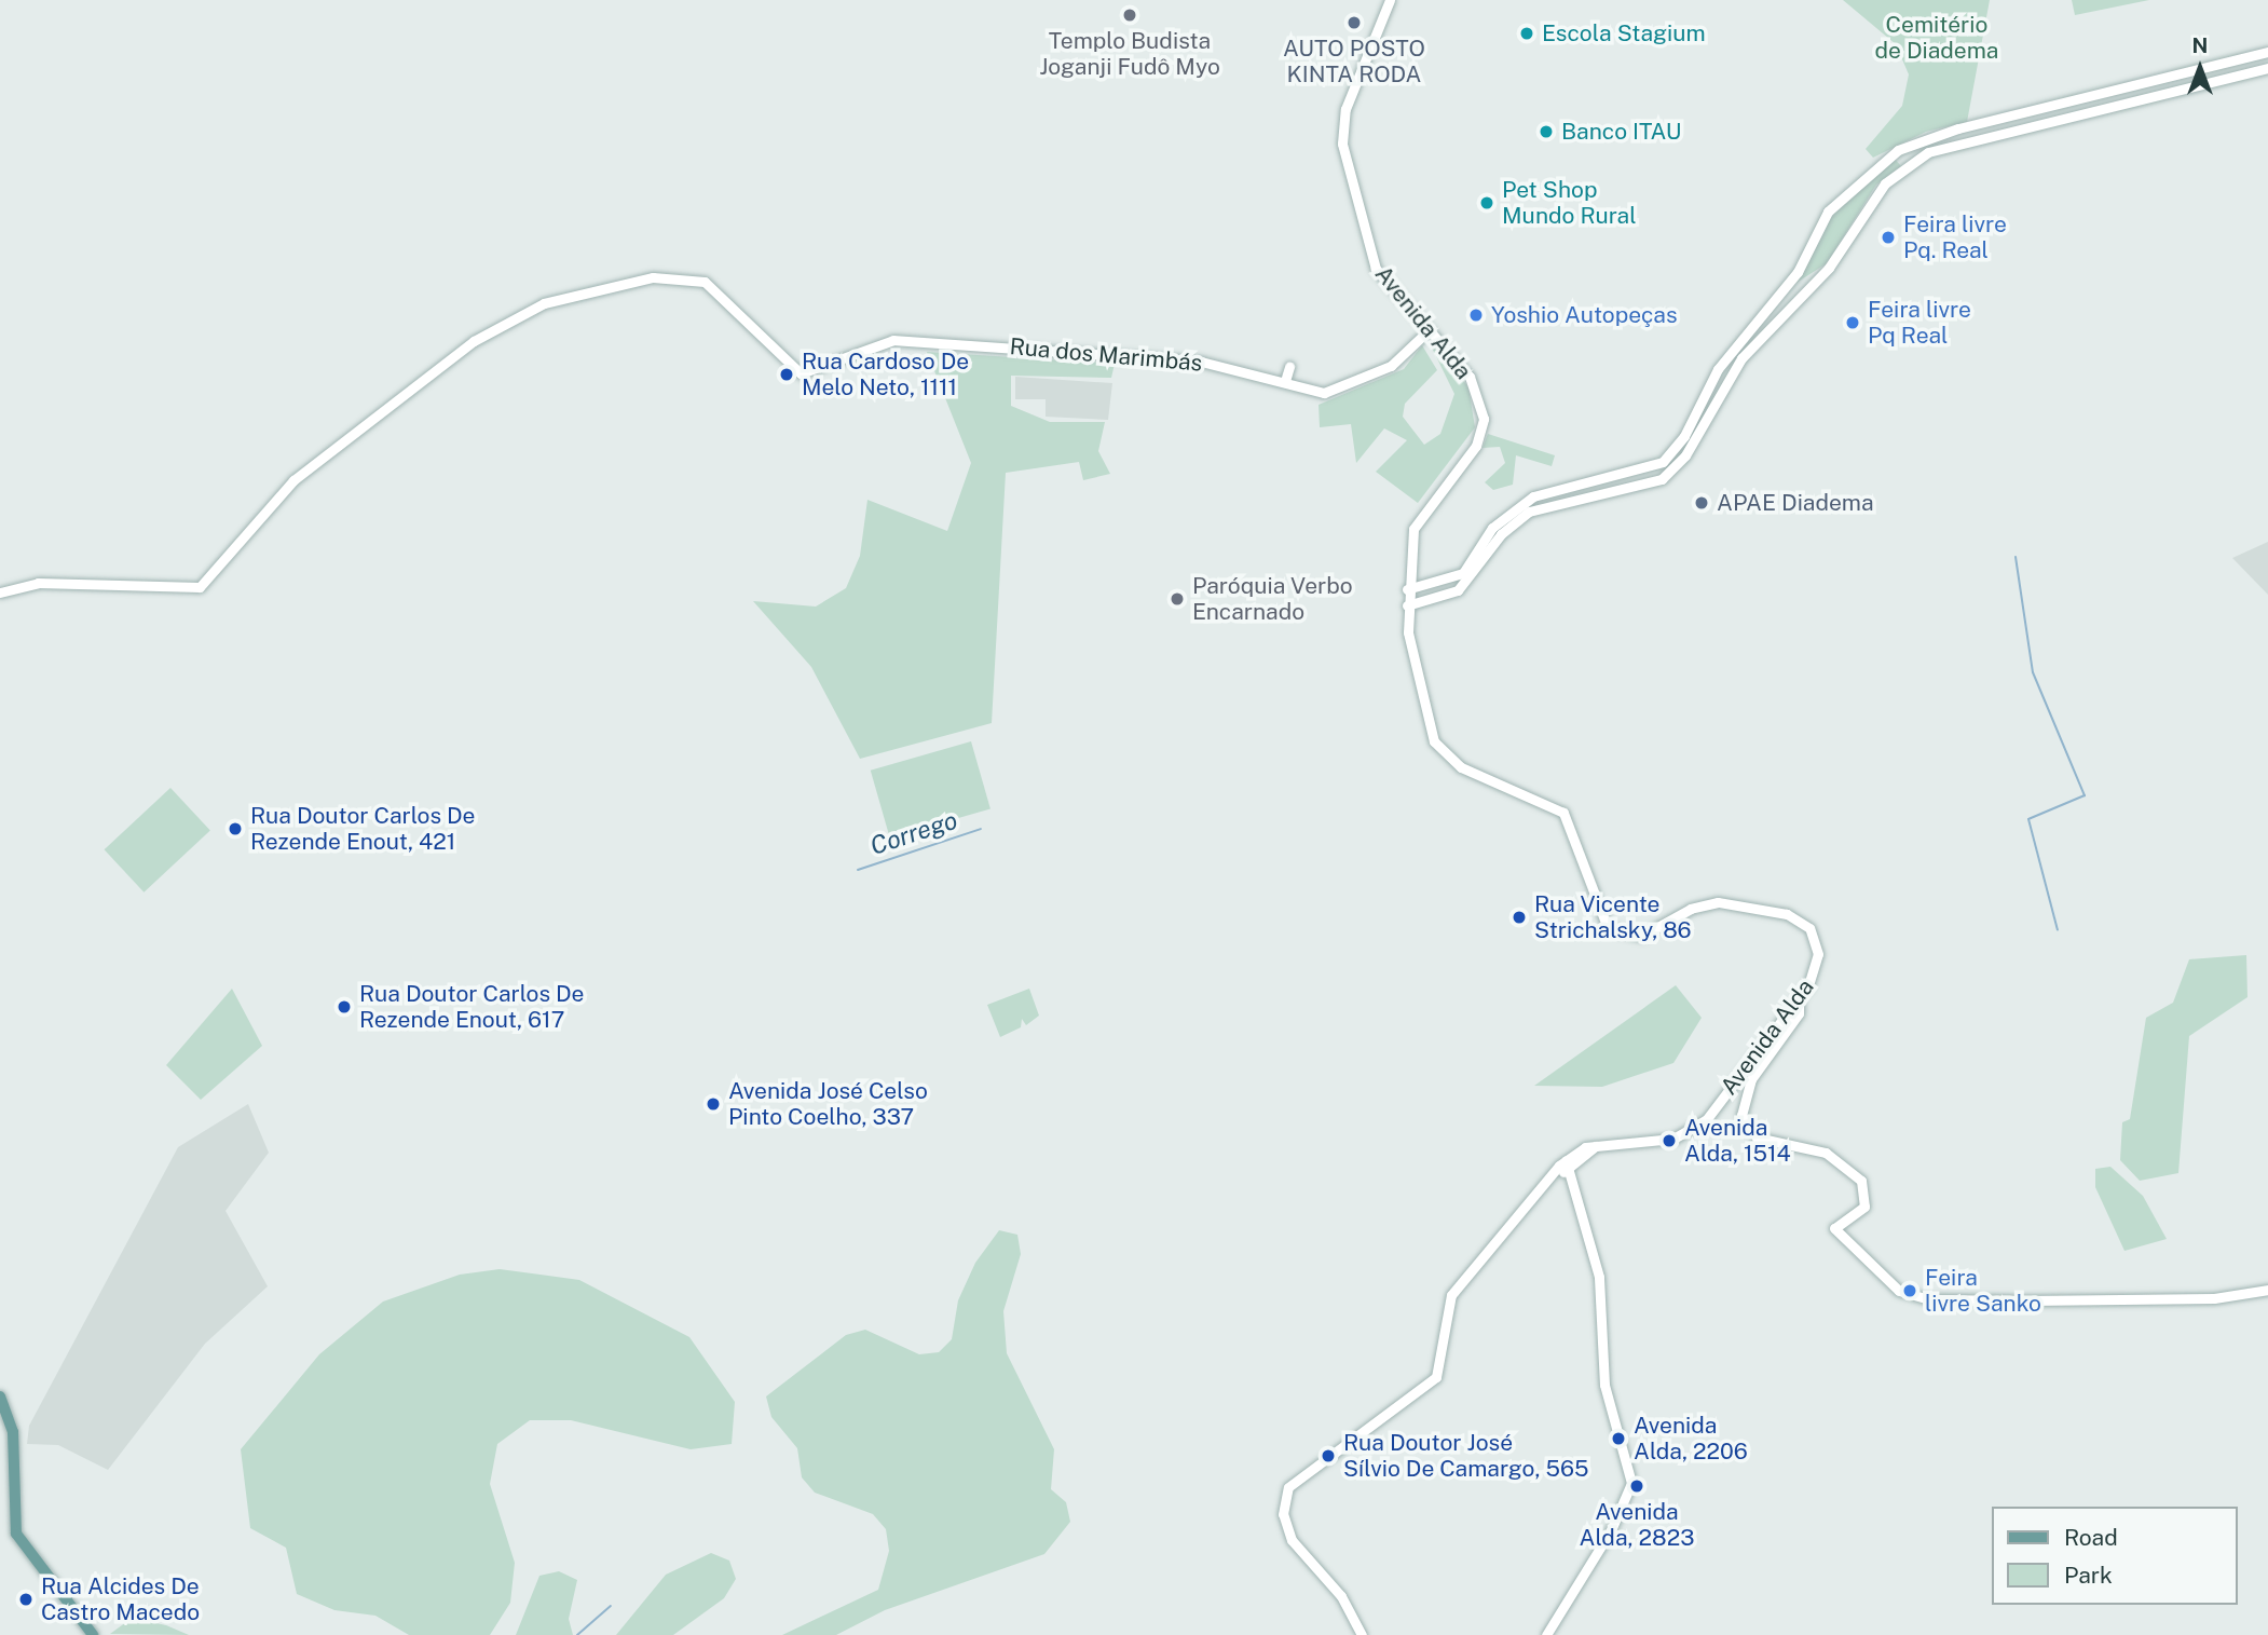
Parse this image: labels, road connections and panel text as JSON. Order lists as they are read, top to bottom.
{
  "streets": {
    "main road": ["Avenida Alda", "Rua dos Marimbás"]
  },
  "crossings": [
    ["Avenida Alda", "Rua dos Marimbás"]
  ],
  "water": ["Corrego"],
  "parks": ["Cemitério de Diadema"],
  "places": [
    "Templo Budista Joganji Fudô Myo",
    "AUTO POSTO KINTA RODA",
    "Escola Stagium",
    "Banco ITAU",
    "Pet Shop Mundo Rural",
    "Feira livre Pq. Real",
    "Yoshio Autopeças",
    "Feira livre Pq Real",
    "Rua Cardoso De Melo Neto, 1111",
    "APAE Diadema",
    "Paróquia Verbo Encarnado",
    "Rua Doutor Carlos De Rezende Enout, 421",
    "Rua Vicente Strichalsky, 86",
    "Rua Doutor Carlos De Rezende Enout, 617",
    "Avenida José Celso Pinto Coelho, 337",
    "Avenida Alda, 1514",
    "Feira livre Sanko",
    "Avenida Alda, 2206",
    "Rua Doutor José Sílvio De Camargo, 565",
    "Avenida Alda, 2823",
    "Rua Alcides De Castro Macedo"
  ],
  "legend": ["Road", "Park"],
  "north": "top"
}
